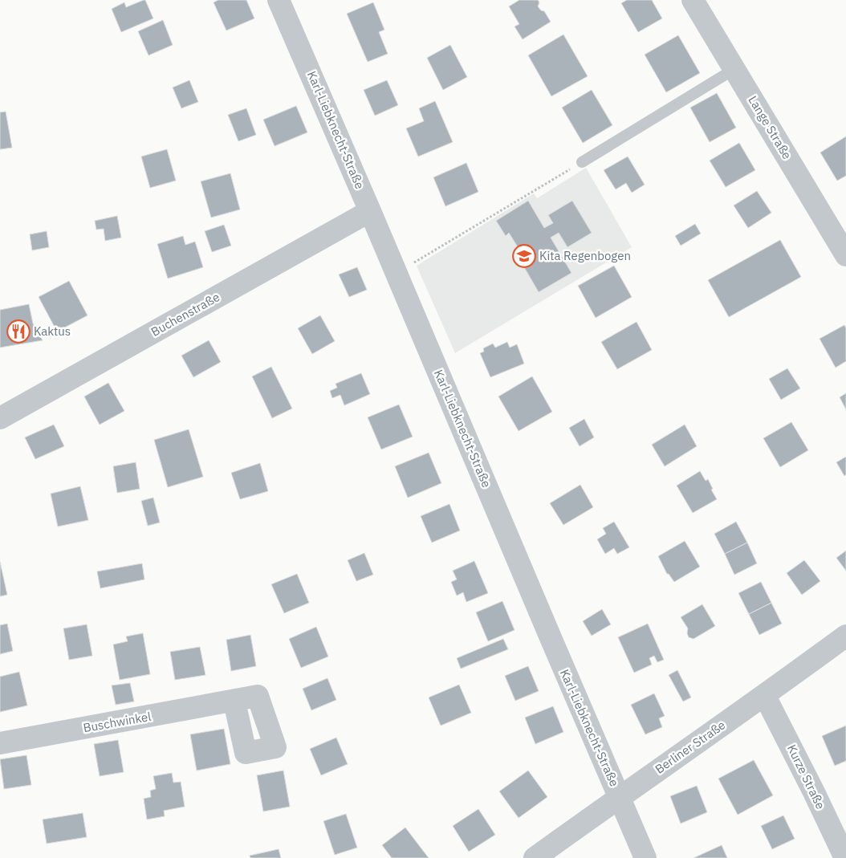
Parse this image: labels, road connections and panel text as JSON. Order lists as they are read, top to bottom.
{
  "streets": {
    "street": [
      "Lange Straße",
      "Karl-Liebknecht-Straße",
      "Buchenstraße",
      "Buschwinkel",
      "Berliner Straße",
      "Kurze Straße"
    ]
  },
  "crossings": [
    ["Karl-Liebknecht-Straße", "Buchenstraße"],
    ["Karl-Liebknecht-Straße", "Berliner Straße"],
    ["Berliner Straße", "Kurze Straße"]
  ],
  "places": {
    "school or university": ["Kita Regenbogen"],
    "restaurant": ["Kaktus"]
  }
}
